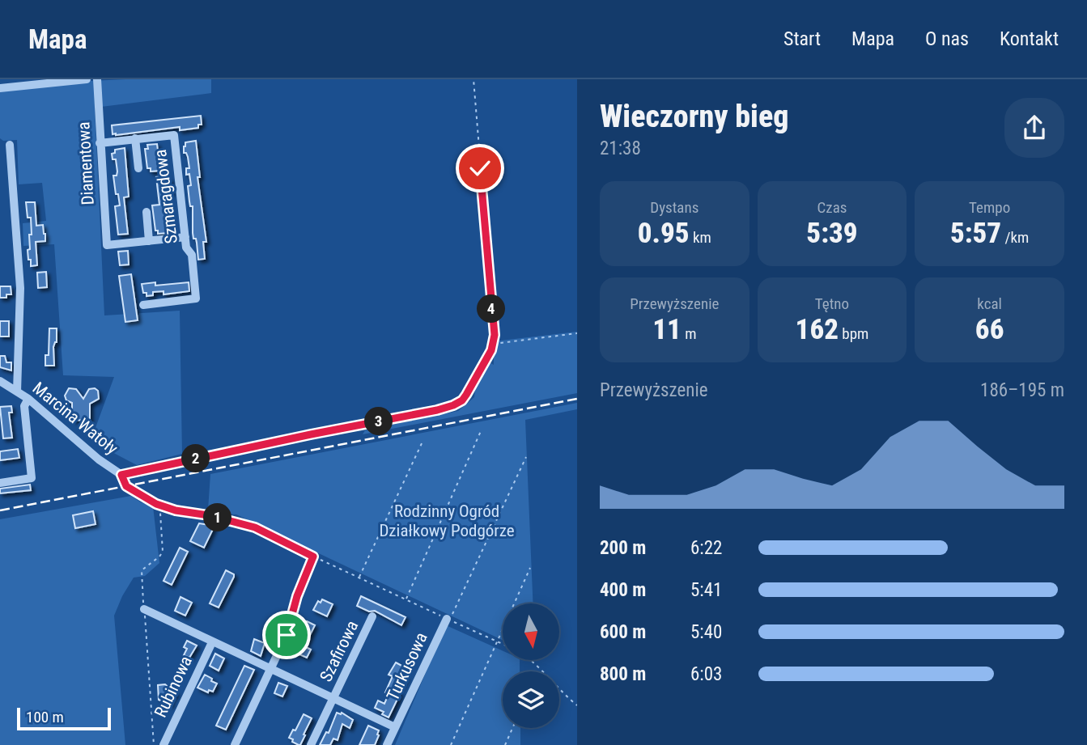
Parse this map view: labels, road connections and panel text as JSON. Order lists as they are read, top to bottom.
{
  "streets": {
    "street": [
      "Diamentowa",
      "Szmaragdowa",
      "Marcina Watoły",
      "Szafirowa",
      "Turkusowa",
      "Rubinowa"
    ]
  },
  "crossings": [
    ["Szafirowa", "Turkusowa"],
    ["Szafirowa", "Rubinowa"]
  ],
  "parks": ["Rodzinny Ogród Działkowy Podgórze"],
  "scale_bar": "100 m",
  "north": "bottom",
  "page": {
    "header": "Mapa",
    "nav": [
      "Start",
      "Mapa",
      "O nas",
      "Kontakt"
    ],
    "heading": ["Wieczorny bieg", "21:38"],
    "stats": [
      ["Dystans", "0.95 km"],
      ["Czas", "5:39"],
      ["Tempo", "5:57 /km"],
      ["Przewyższenie", "11 m"],
      ["Tętno", "162 bpm"],
      ["kcal", "66"]
    ],
    "pins": [
      "4",
      "3",
      "2",
      "1"
    ],
    "chart": ["Przewyższenie", "186–195 m"],
    "list": [
      {
        "name": "200 m",
        "note": "6:22"
      },
      {
        "name": "400 m",
        "note": "5:41"
      },
      {
        "name": "600 m",
        "note": "5:40"
      },
      {
        "name": "800 m",
        "note": "6:03"
      }
    ],
    "scale": "100 m"
  }
}
